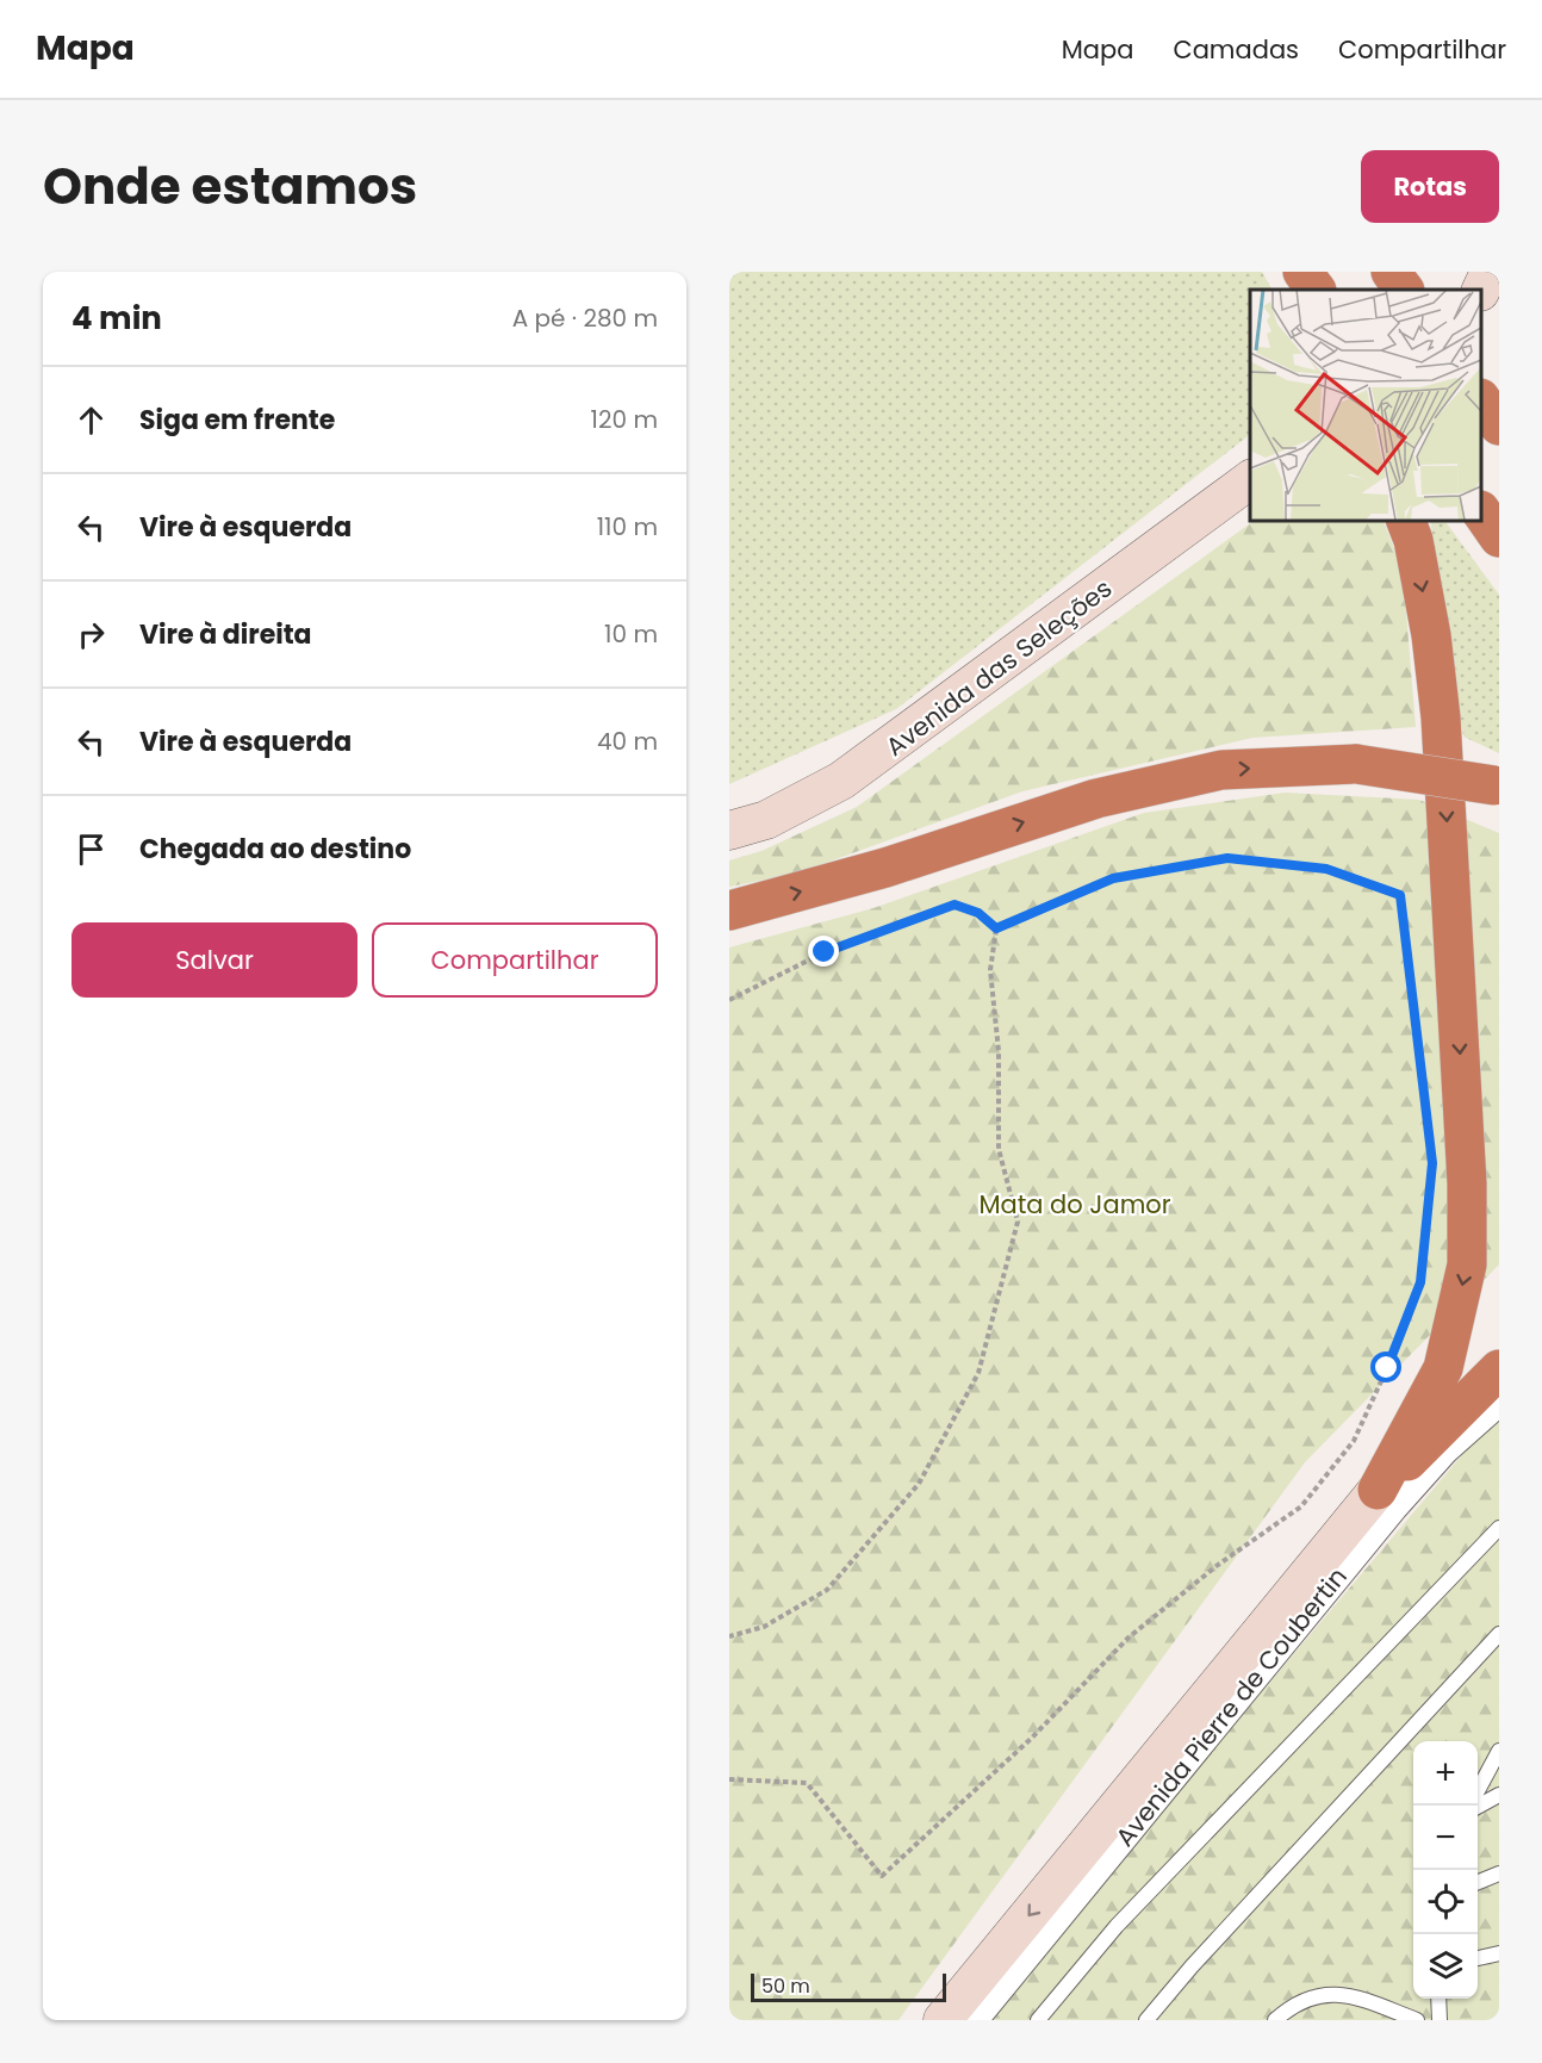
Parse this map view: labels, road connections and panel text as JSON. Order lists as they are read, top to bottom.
{
  "streets": {
    "main road": ["Avenida das Seleções", "Avenida Pierre de Coubertin"]
  },
  "one_way": ["Avenida Pierre de Coubertin"],
  "parks": ["Mata do Jamor"],
  "scale_bar": "50 m",
  "page": {
    "header": "Mapa",
    "nav": ["Mapa", "Camadas", "Compartilhar"],
    "title": "Onde estamos",
    "buttons": [
      "Rotas",
      ["Salvar", "Compartilhar"]
    ],
    "heading": ["4 min", "A pé · 280 m"],
    "list": [
      ["Siga em frente", "120 m"],
      ["Vire à esquerda", "110 m"],
      ["Vire à direita", "10 m"],
      ["Vire à esquerda", "40 m"],
      "Chegada ao destino"
    ],
    "map_buttons": ["+", "−"],
    "scale": "50 m"
  }
}
